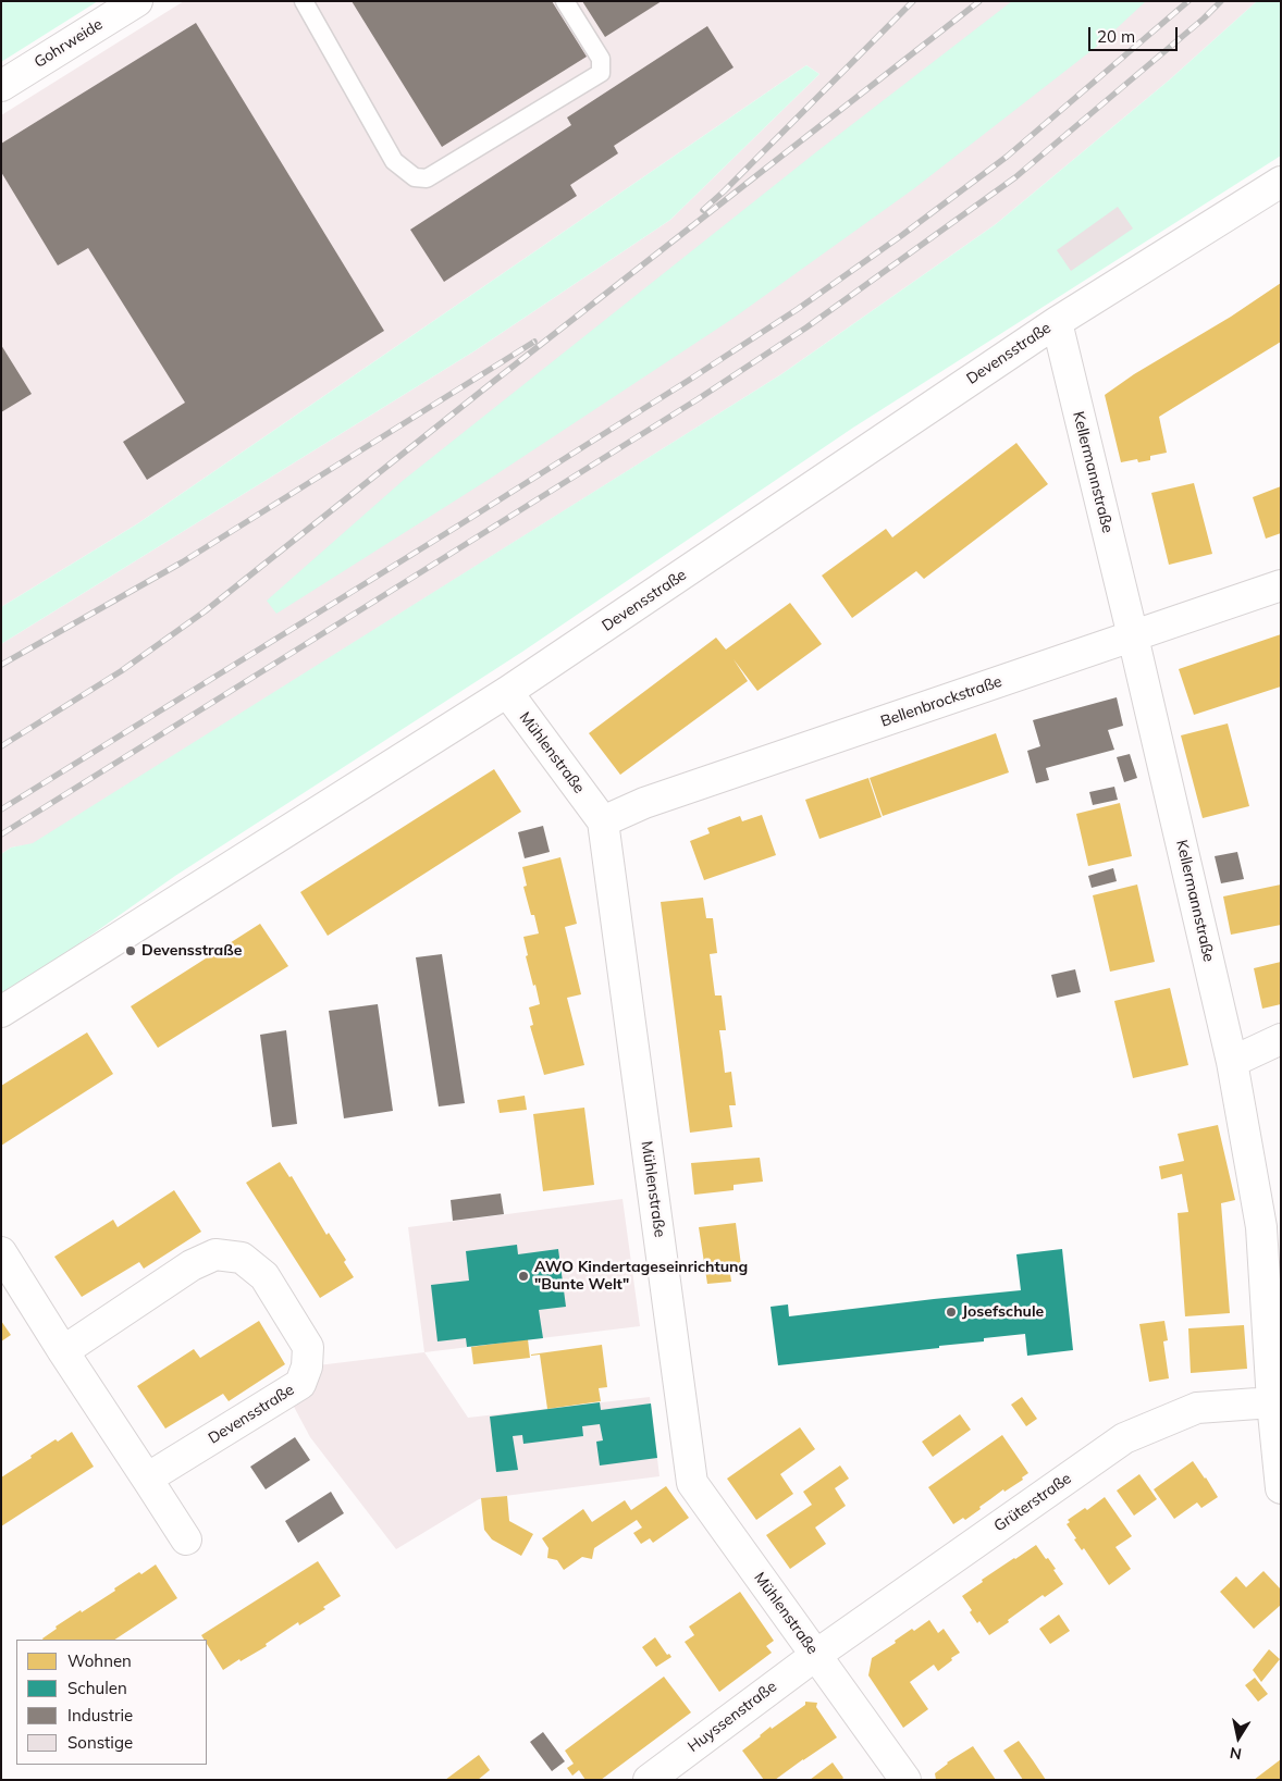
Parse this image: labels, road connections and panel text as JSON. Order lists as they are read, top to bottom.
{
  "streets": {
    "street": [
      "Gohrweide",
      "Devensstraße",
      "Kellermannstraße",
      "Bellenbrockstraße",
      "Mühlenstraße",
      "Grüterstraße",
      "Huyssenstraße"
    ]
  },
  "crossings": [
    ["Devensstraße", "Kellermannstraße"],
    ["Devensstraße", "Mühlenstraße"],
    ["Kellermannstraße", "Bellenbrockstraße"],
    ["Kellermannstraße", "Grüterstraße"],
    ["Bellenbrockstraße", "Mühlenstraße"],
    ["Mühlenstraße", "Grüterstraße"],
    ["Mühlenstraße", "Huyssenstraße"],
    ["Grüterstraße", "Huyssenstraße"]
  ],
  "places": ["Devensstraße", "AWO Kindertageseinrichtung \"Bunte Welt\"", "Josefschule"],
  "legend": [
    "Wohnen",
    "Schulen",
    "Industrie",
    "Sonstige"
  ],
  "scale_bar": "20 m",
  "north": "bottom"
}
